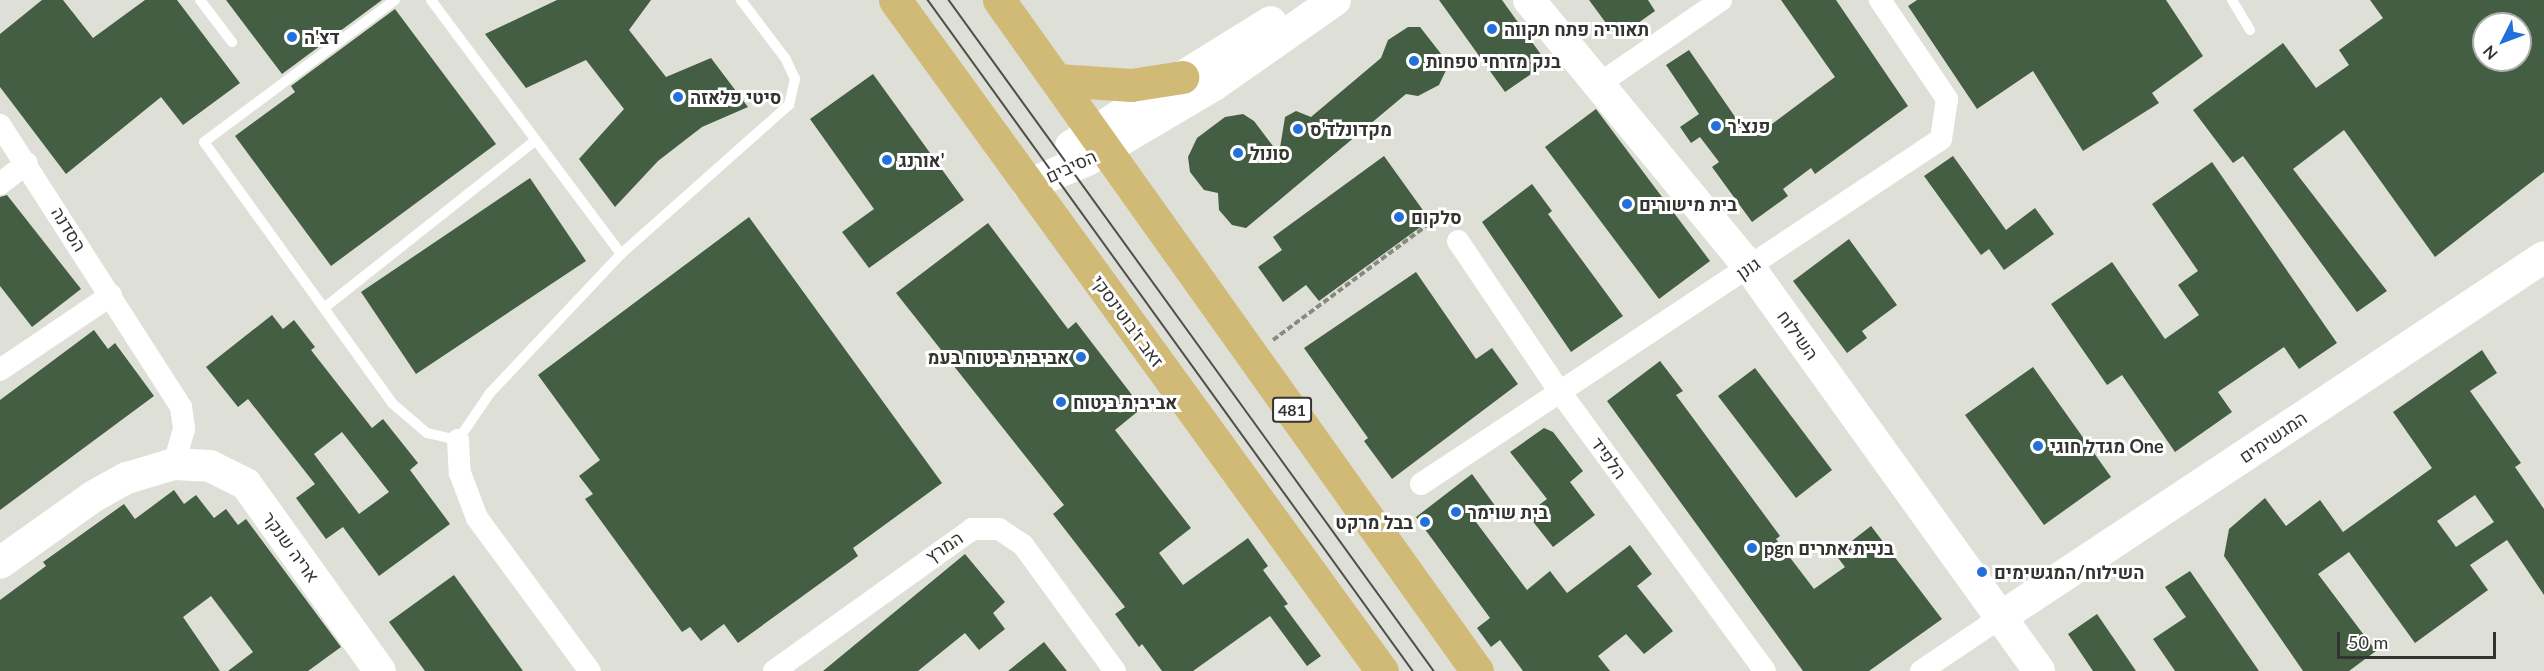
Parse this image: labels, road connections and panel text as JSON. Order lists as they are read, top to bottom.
{
  "streets": {
    "main road": ["זאב ז'בוטינסקי", "481"],
    "street": [
      "הסיבים",
      "הסדנה",
      "גונן",
      "השילוח",
      "המגשימים",
      "הלפיד",
      "אריה שנקר",
      "המרץ"
    ]
  },
  "crossings": [
    ["הסיבים", "זאב ז'בוטינסקי"],
    ["הסיבים", "481"],
    ["גונן", "השילוח"],
    ["גונן", "הלפיד"],
    ["השילוח", "המגשימים"]
  ],
  "places": [
    "תאוריה פתח תקווה",
    "דצ'ה",
    "בנק מזרחי טפחות",
    "סיטי פלאזה",
    "פנצ'ר",
    "מקדונלד'ס",
    "סונול",
    "אורנג'",
    "בית מישורים",
    "סלקום",
    "אביבית ביטוח בעמ",
    "אביבית ביטוח",
    "מגדל חוגי One",
    "בית שוימר",
    "בבל מרקט",
    "pgn בניית אתרים",
    "השילוח/המגשימים"
  ],
  "scale_bar": "50 m",
  "north": "bottom left"
}
